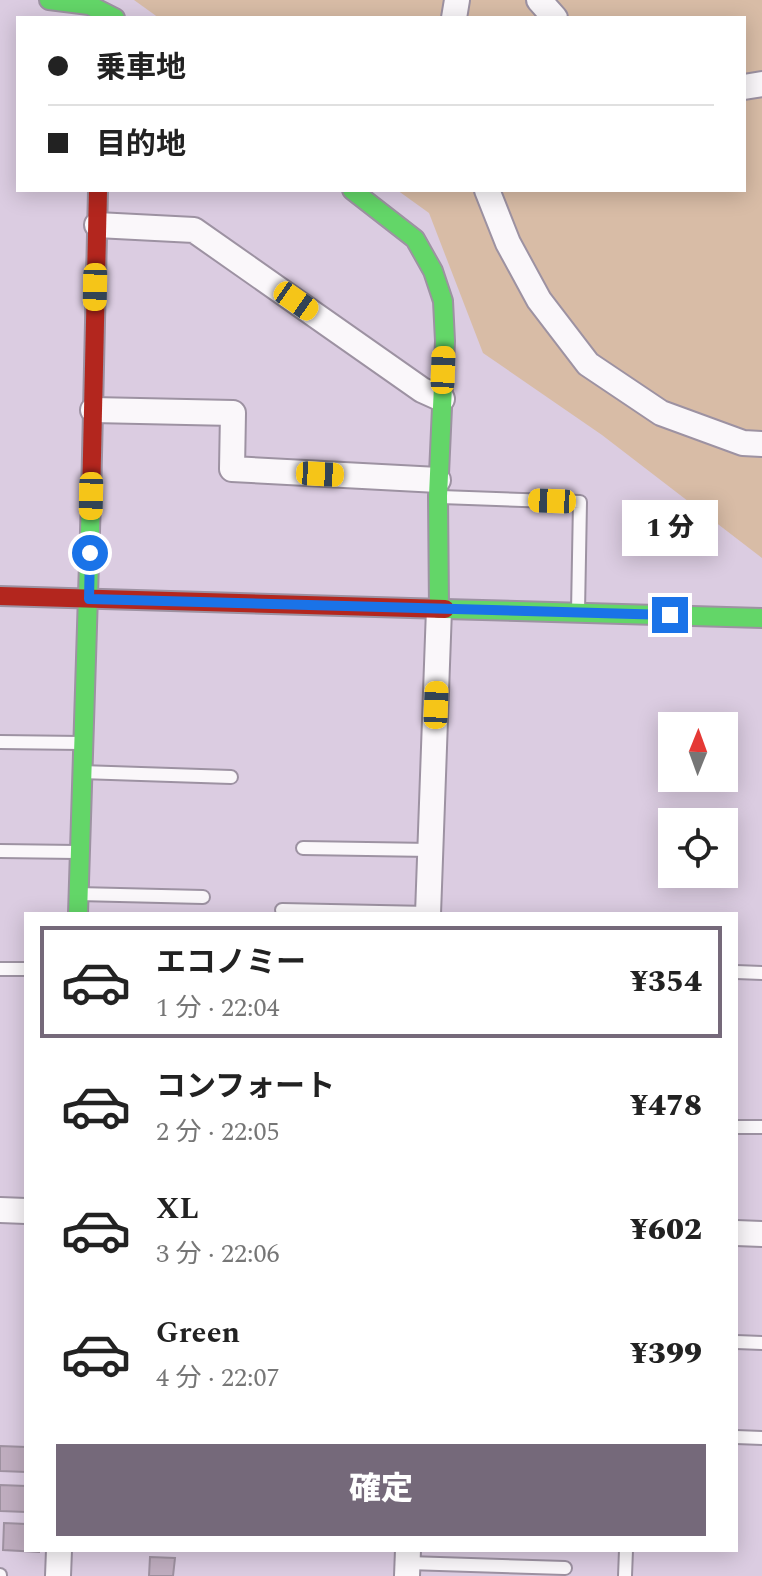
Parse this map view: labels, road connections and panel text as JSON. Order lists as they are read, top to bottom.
{
  "north": "top",
  "page": {
    "banner": ["乗車地", "目的地"],
    "bubble": "1 分",
    "list": [
      {
        "name": "エコノミー",
        "note": "1 分 · 22:04",
        "value": "¥354"
      },
      {
        "name": "コンフォート",
        "note": "2 分 · 22:05",
        "value": "¥478"
      },
      {
        "name": "XL",
        "note": "3 分 · 22:06",
        "value": "¥602"
      },
      {
        "name": "Green",
        "note": "4 分 · 22:07",
        "value": "¥399"
      }
    ],
    "buttons": "確定"
  }
}
